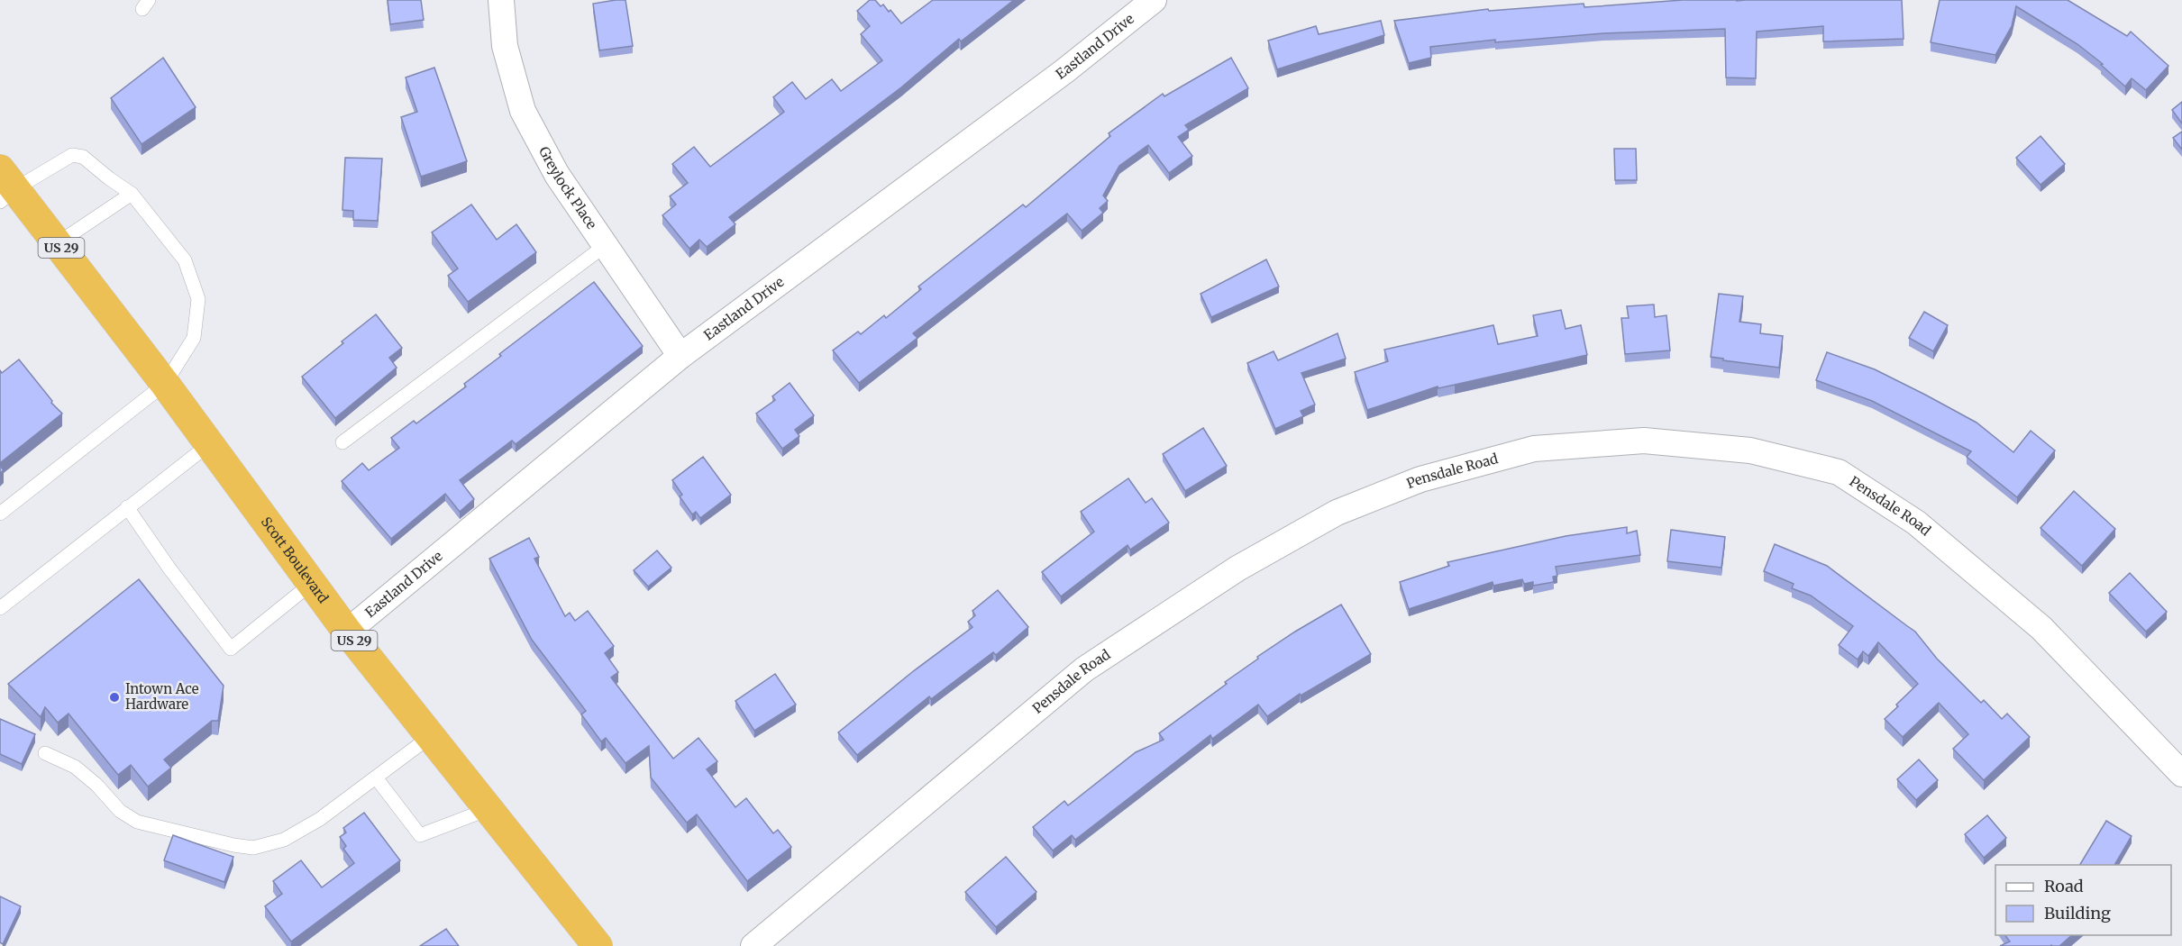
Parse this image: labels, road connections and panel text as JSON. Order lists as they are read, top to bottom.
{
  "streets": {
    "highway": ["US 29", "Scott Boulevard"],
    "street": ["Eastland Drive", "Greylock Place", "Pensdale Road"]
  },
  "crossings": [
    ["Eastland Drive", "Greylock Place"],
    ["Eastland Drive", "Scott Boulevard"]
  ],
  "places": ["Intown Ace Hardware"],
  "legend": ["Road", "Building"]
}
